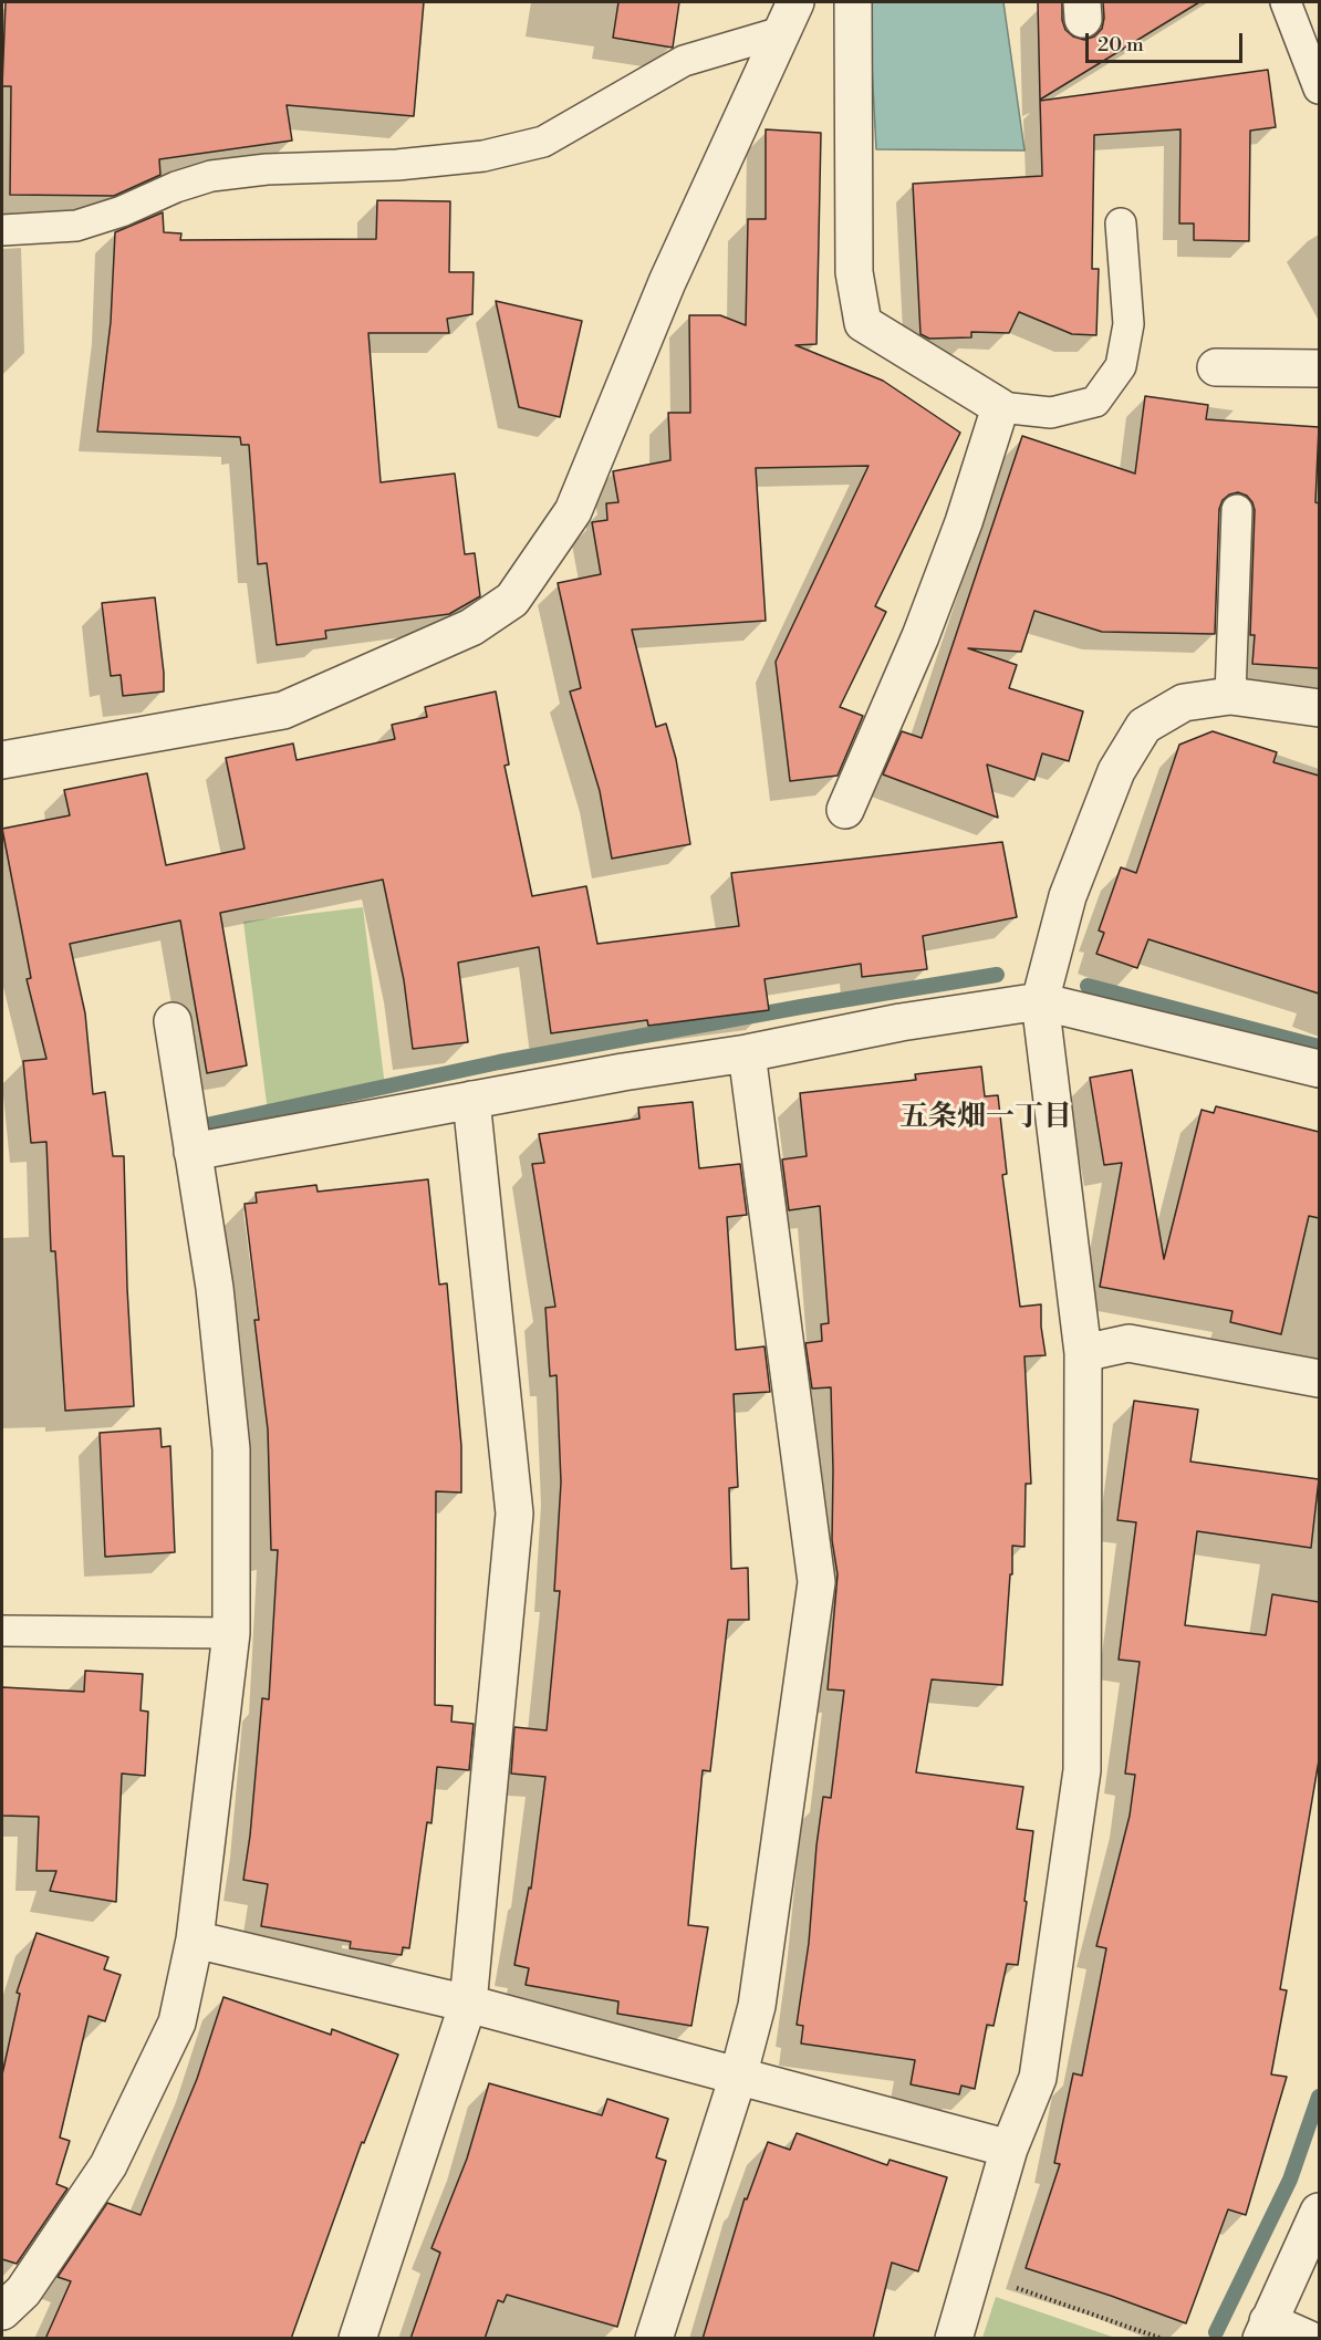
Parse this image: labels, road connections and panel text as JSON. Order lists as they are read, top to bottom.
{
  "districts": ["五条畑一丁目"],
  "scale_bar": "20 m"
}
